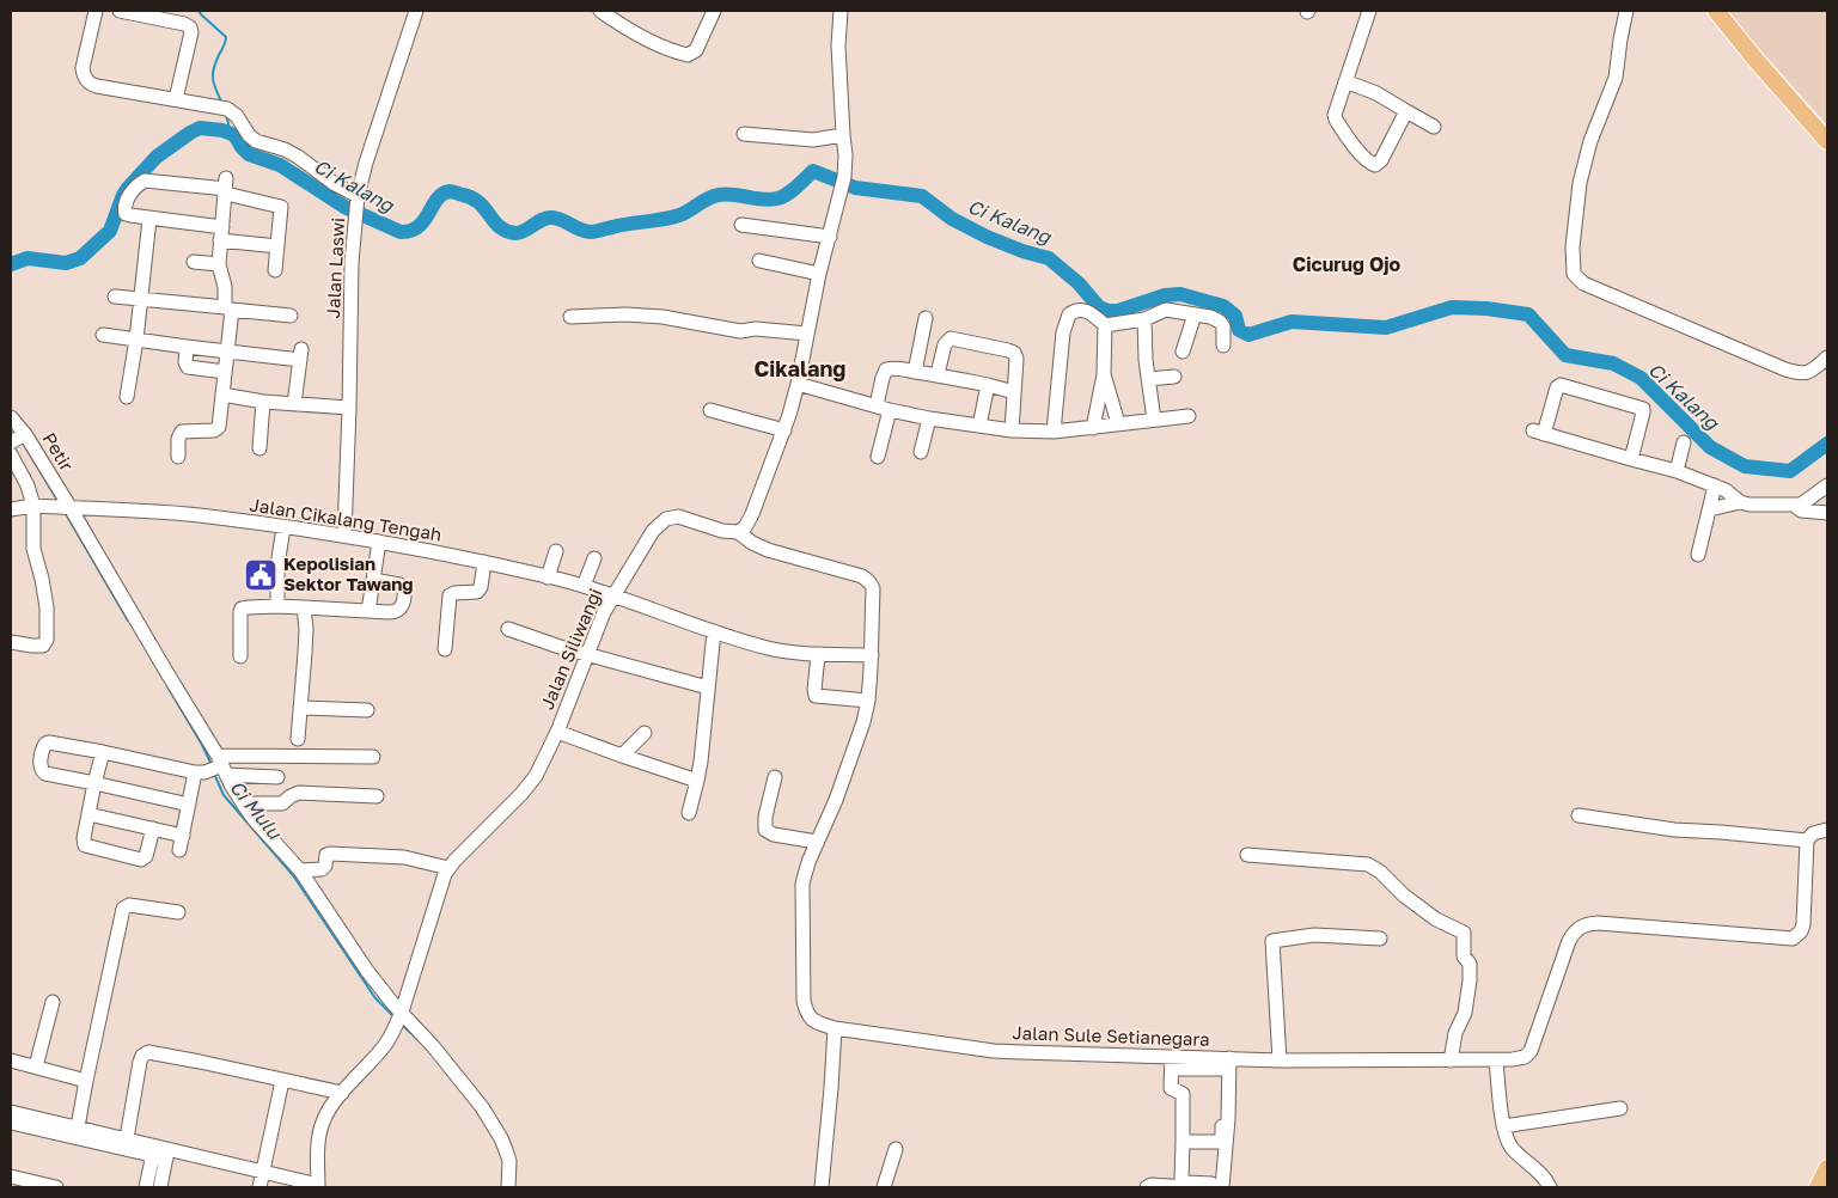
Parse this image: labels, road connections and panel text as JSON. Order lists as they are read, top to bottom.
{
  "streets": {
    "street": [
      "Jalan Laswi",
      "Petir",
      "Jalan Cikalang Tengah",
      "Jalan Siliwangi",
      "Jalan Sule Setianegara"
    ]
  },
  "crossings": [
    ["Jalan Laswi", "Jalan Cikalang Tengah"],
    ["Petir", "Jalan Cikalang Tengah"],
    ["Petir", "Jalan Siliwangi"],
    ["Jalan Cikalang Tengah", "Jalan Siliwangi"],
    ["Jalan Cikalang Tengah", "Jalan Sule Setianegara"],
    ["Jalan Siliwangi", "Jalan Sule Setianegara"]
  ],
  "districts": ["Cicurug Ojo", "Cikalang"],
  "water": ["Ci Kalang", "Ci Mulu"],
  "places": {
    "public building": ["Kepolisian Sektor Tawang"]
  }
}
